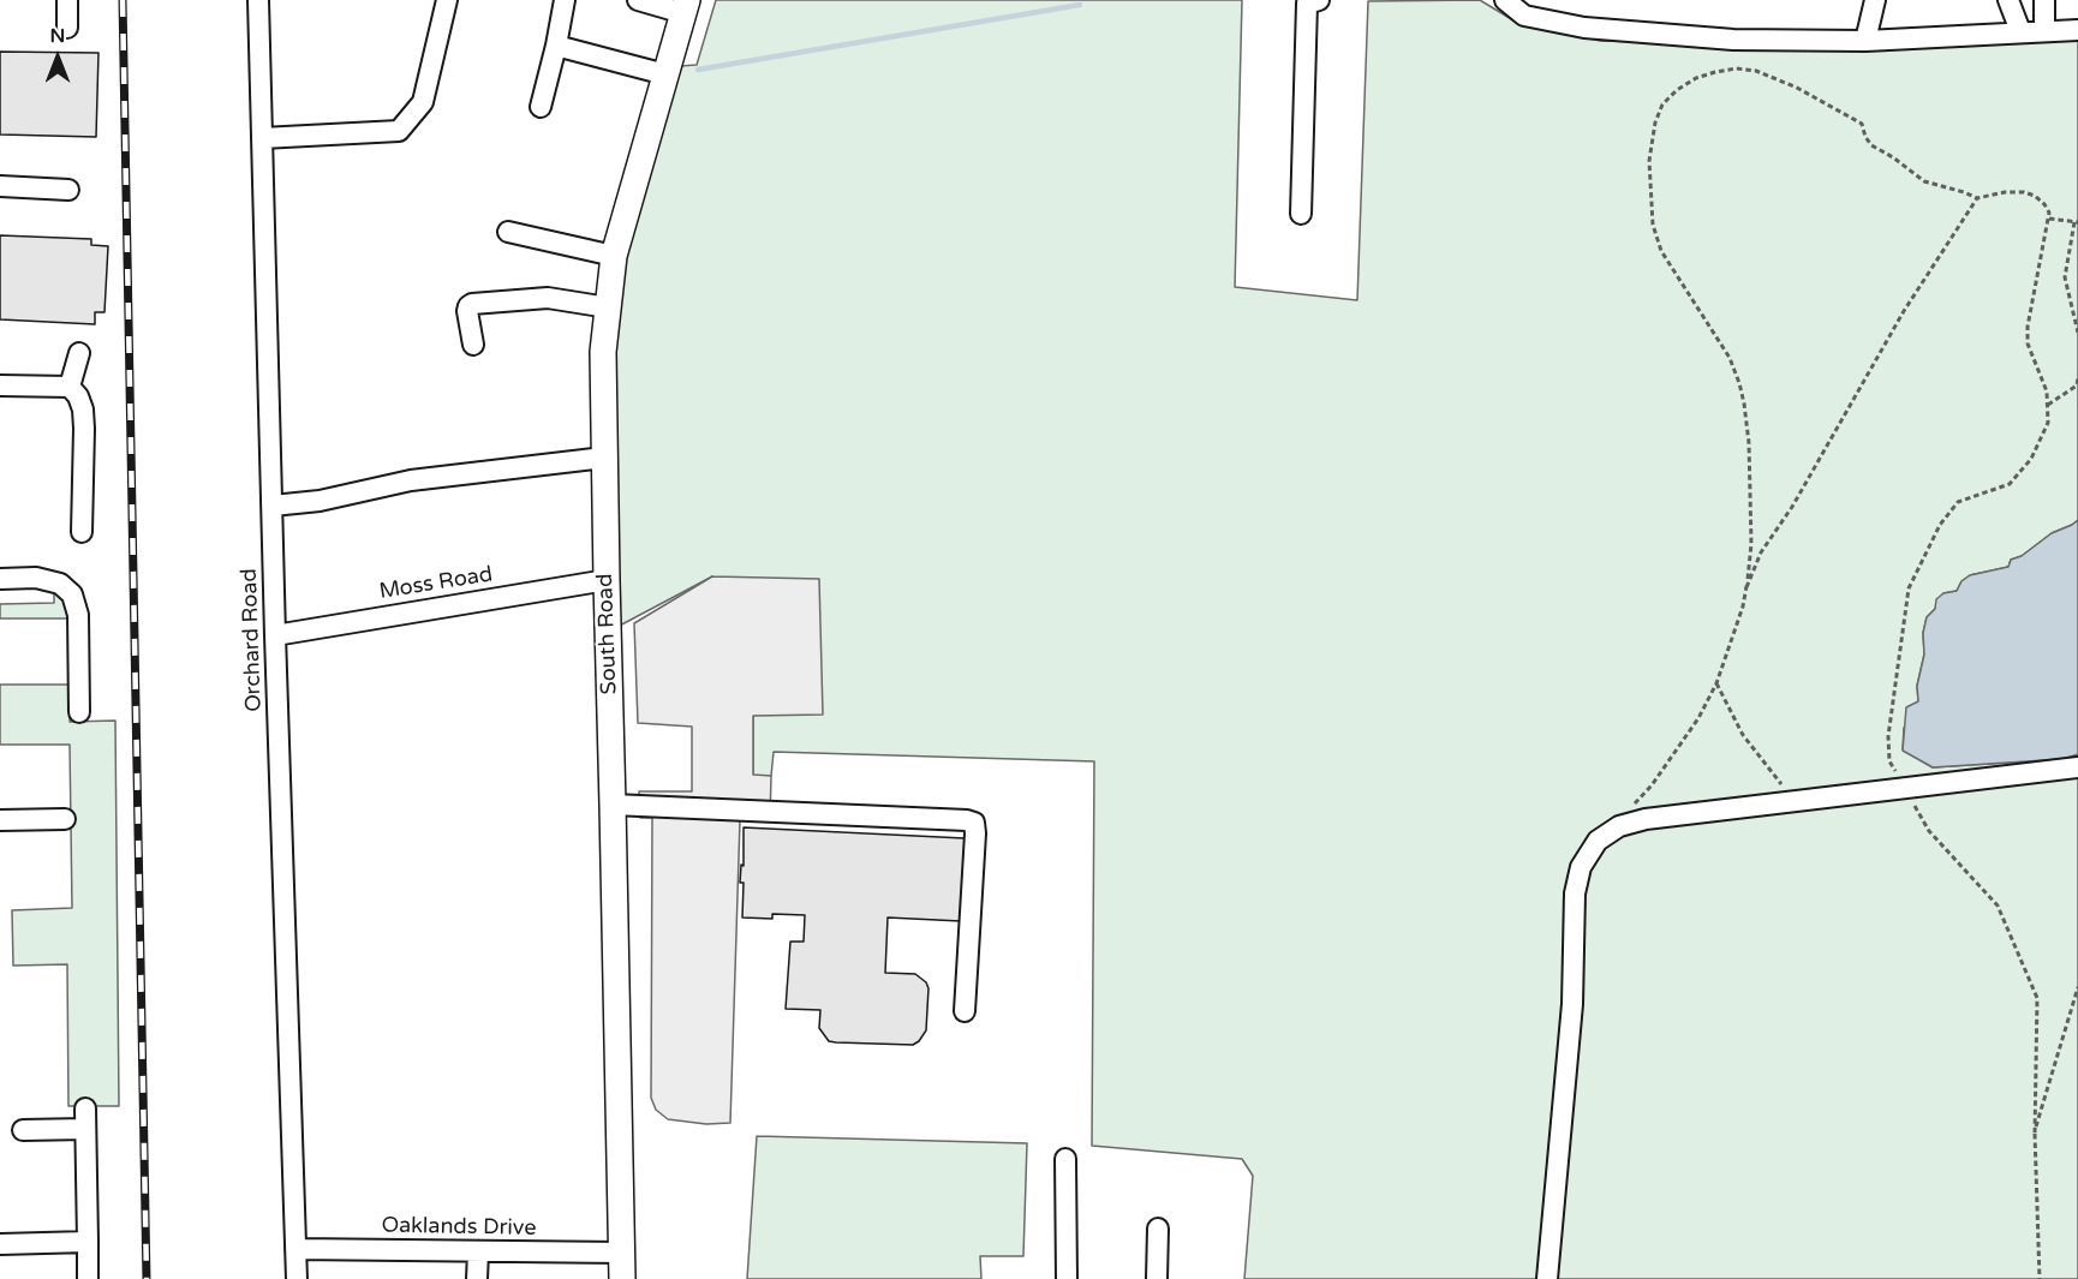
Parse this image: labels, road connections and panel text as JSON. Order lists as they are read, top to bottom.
{
  "streets": {
    "main road": ["South Road"],
    "street": ["Moss Road", "Orchard Road", "Oaklands Drive"]
  },
  "crossings": [
    ["Moss Road", "South Road"],
    ["Moss Road", "Orchard Road"],
    ["South Road", "Oaklands Drive"],
    ["Orchard Road", "Oaklands Drive"]
  ],
  "north": "top"
}
